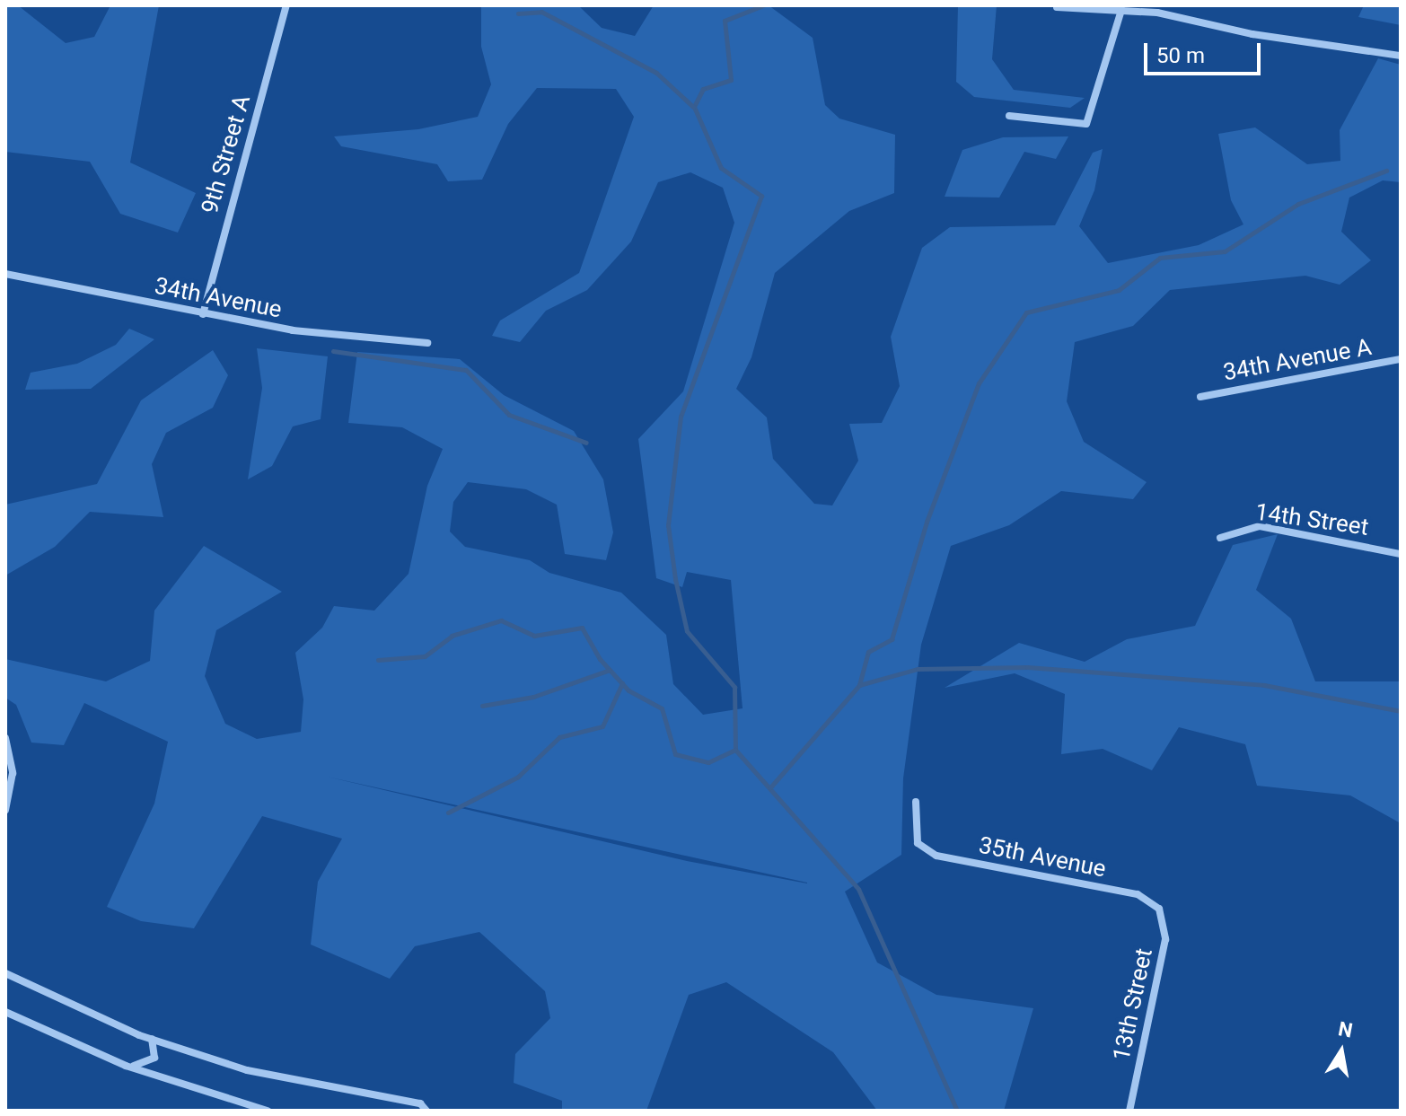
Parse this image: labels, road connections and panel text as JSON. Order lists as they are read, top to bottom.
{
  "streets": {
    "street": [
      "9th Street A",
      "34th Avenue",
      "34th Avenue A",
      "14th Street",
      "35th Avenue",
      "13th Street"
    ]
  },
  "crossings": [
    ["9th Street A", "34th Avenue"],
    ["35th Avenue", "13th Street"]
  ],
  "scale_bar": "50 m",
  "north": "top"
}
